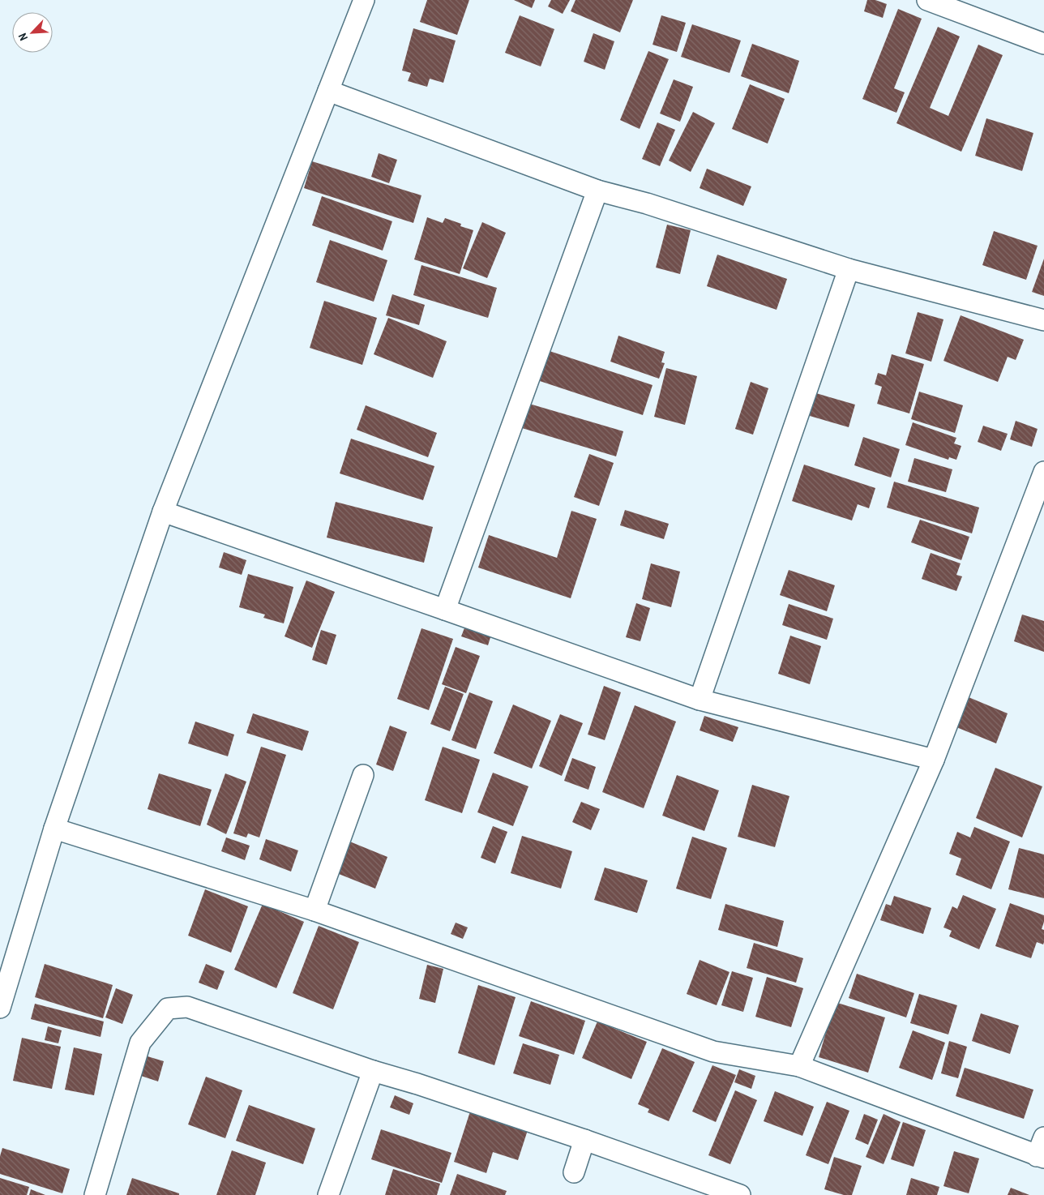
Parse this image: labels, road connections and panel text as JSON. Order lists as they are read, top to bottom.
{
  "north": "bottom left"
}
